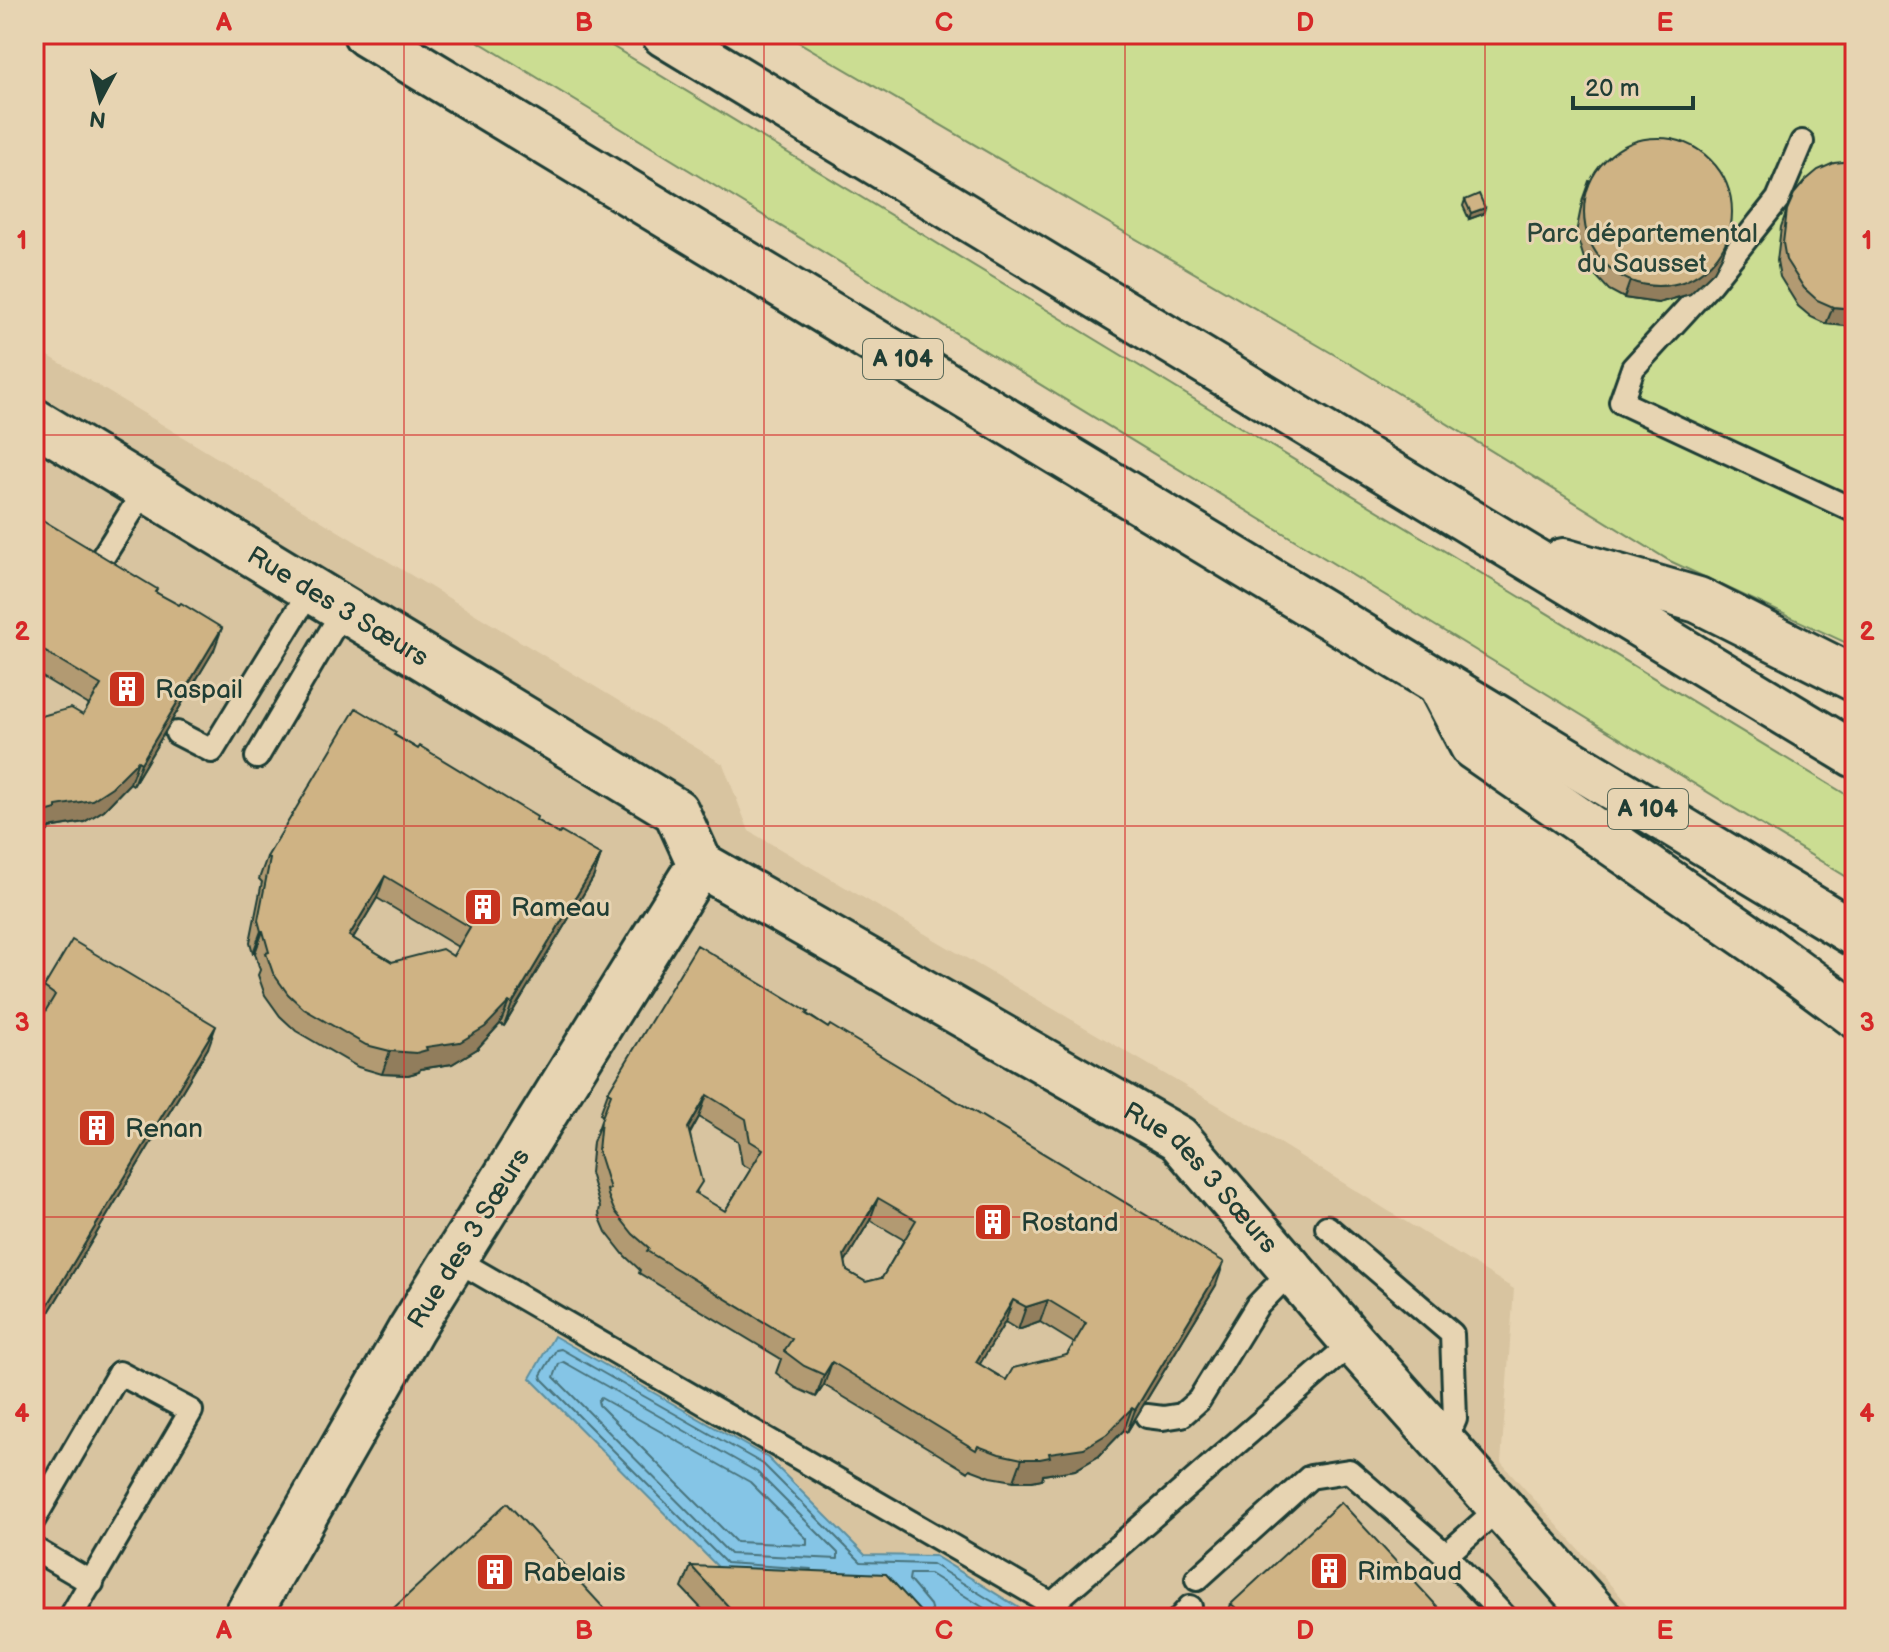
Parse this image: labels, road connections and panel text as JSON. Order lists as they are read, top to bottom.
{
  "streets": {
    "main road": ["A 104", "Rue des 3 Sœurs"]
  },
  "parks": ["Parc départemental du Sausset"],
  "places": {
    "building": [
      "Raspail",
      "Rameau",
      "Renan",
      "Rostand",
      "Rimbaud",
      "Rabelais"
    ]
  },
  "scale_bar": "20 m",
  "north": "bottom",
  "grid": {
    "columns": [
      "A",
      "B",
      "C",
      "D",
      "E"
    ],
    "rows": [
      "1",
      "2",
      "3",
      "4"
    ]
  }
}
